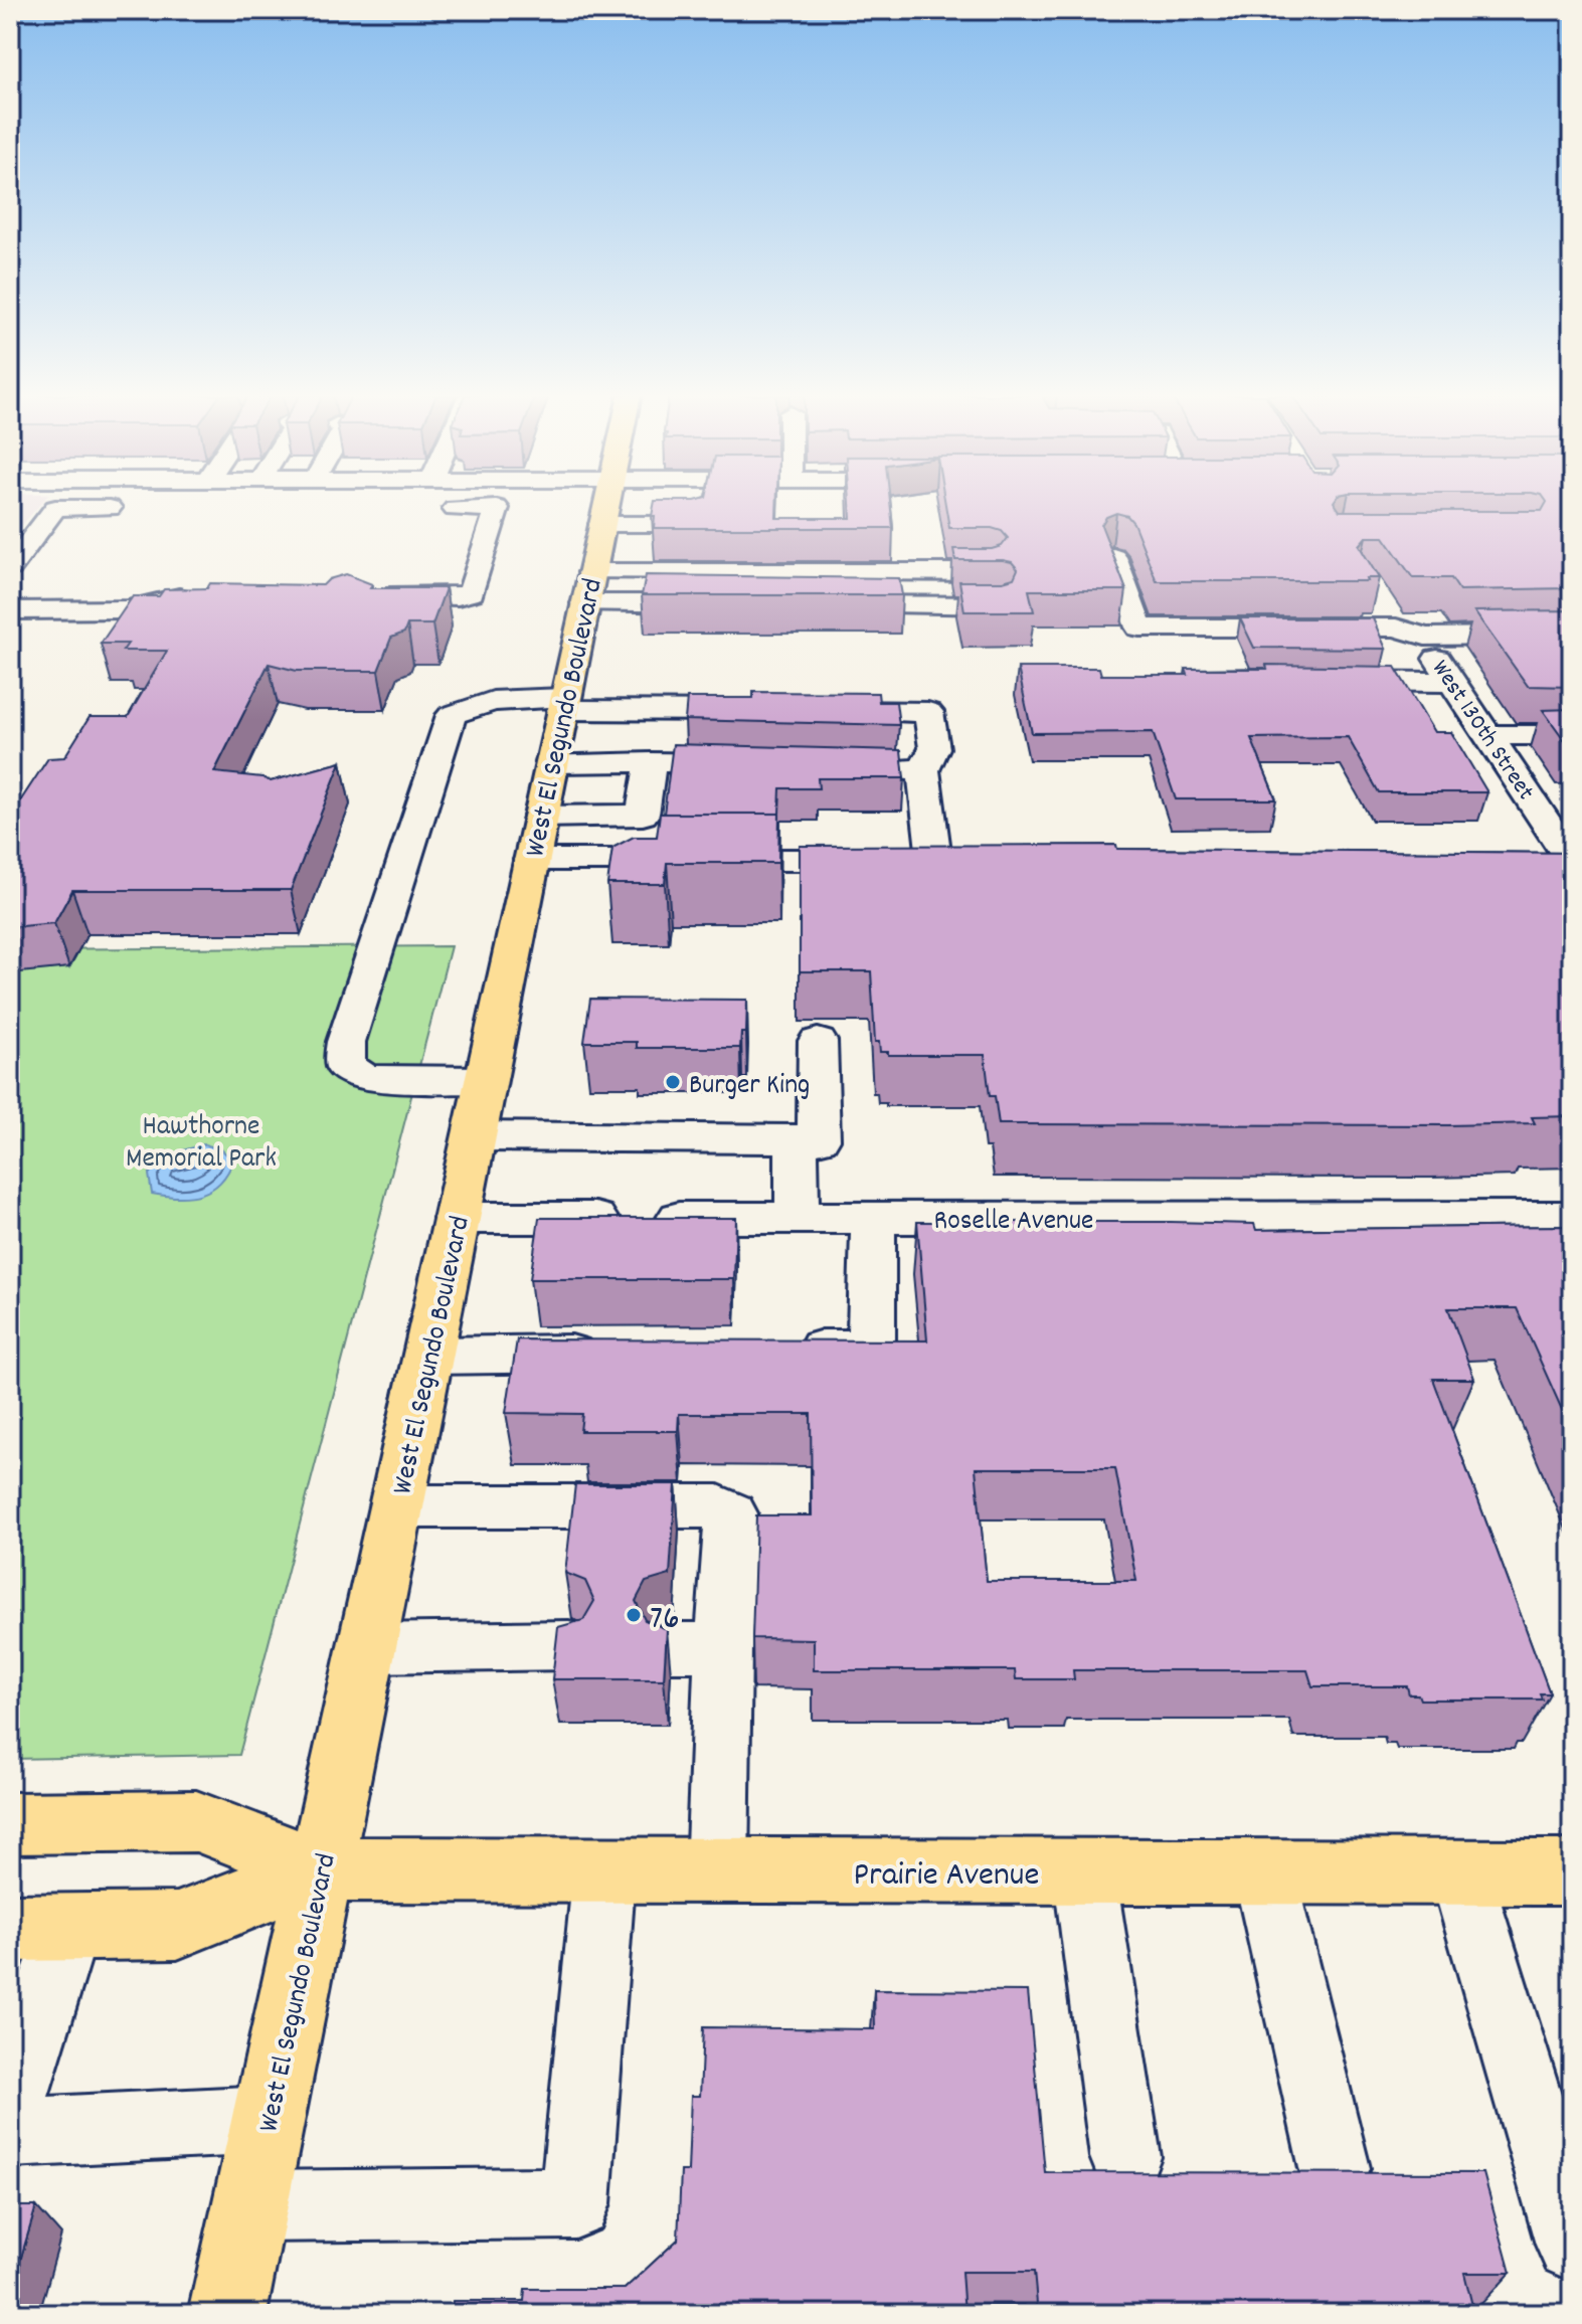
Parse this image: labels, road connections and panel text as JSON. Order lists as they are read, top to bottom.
{
  "streets": {
    "main road": ["West El Segundo Boulevard", "Prairie Avenue"],
    "street": ["West 130th Street", "Roselle Avenue"]
  },
  "crossings": [
    ["West El Segundo Boulevard", "Roselle Avenue"],
    ["West El Segundo Boulevard", "Prairie Avenue"]
  ],
  "parks": ["Hawthorne Memorial Park"],
  "places": ["Burger King", "76"]
}
